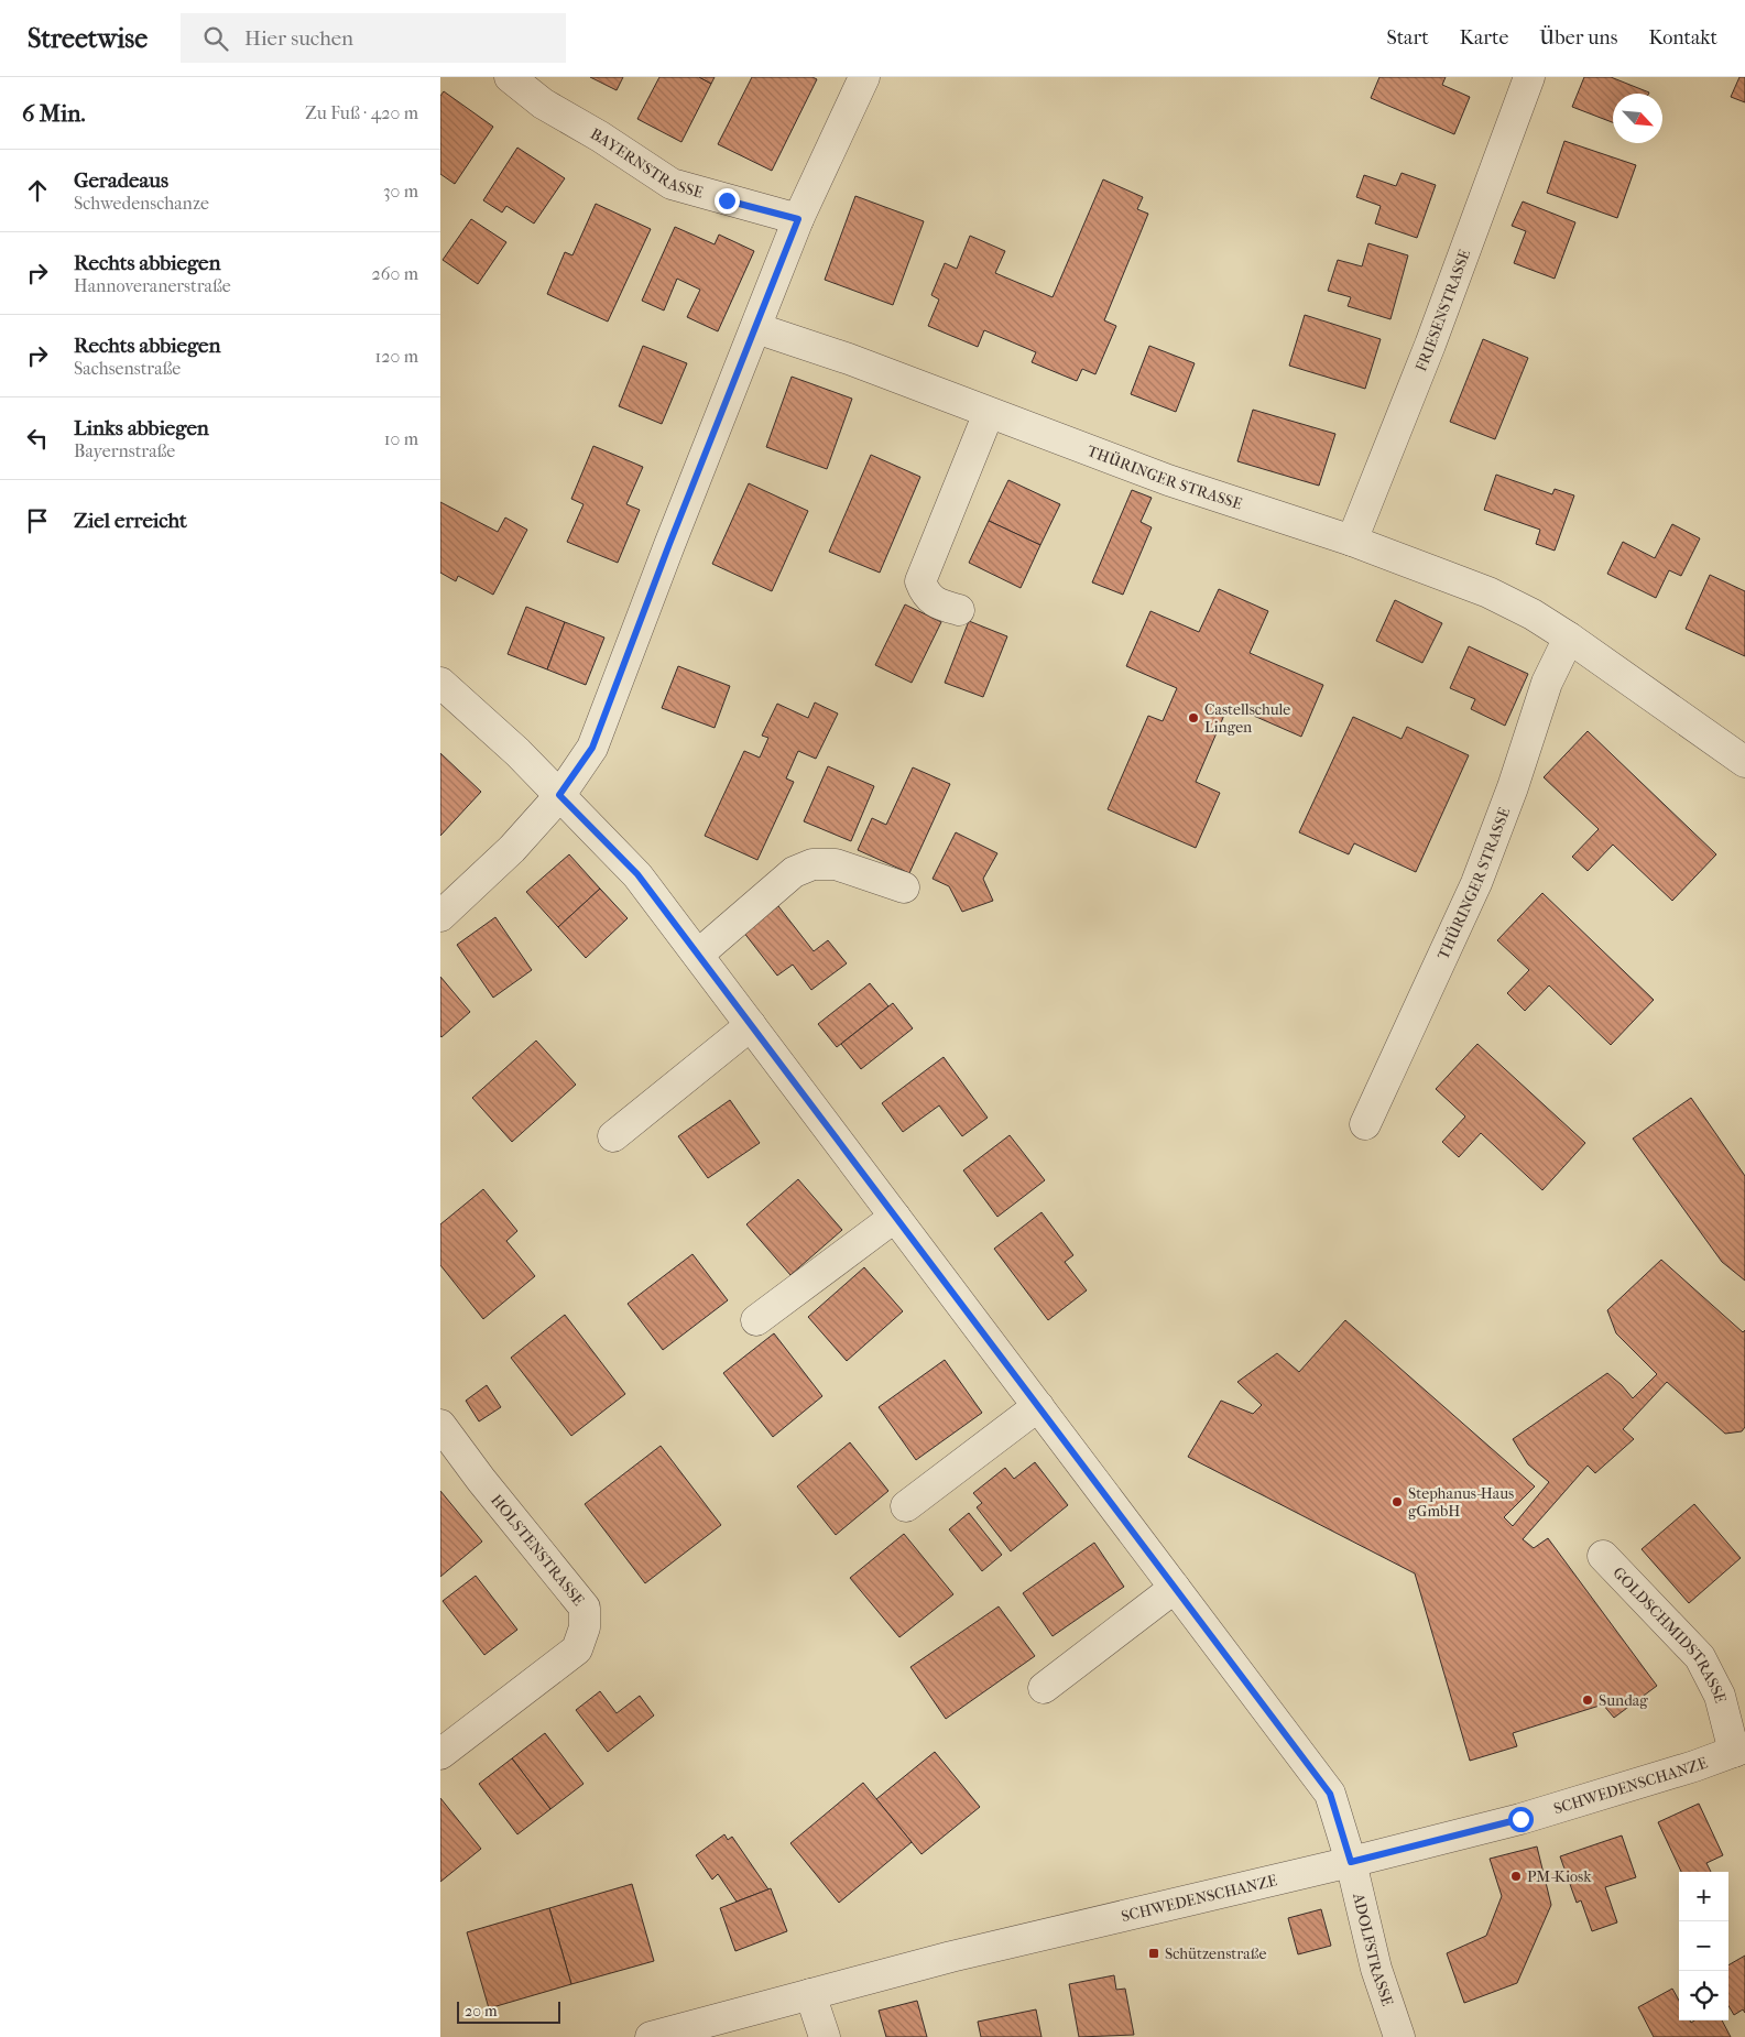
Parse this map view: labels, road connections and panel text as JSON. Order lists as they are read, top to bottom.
{
  "streets": {
    "street": [
      "BAYERNSTRASSE",
      "FRIESENSTRASSE",
      "THÜRINGER STRASSE",
      "HOLSTENSTRASSE",
      "GOLDSCHMIDSTRASSE",
      "SCHWEDENSCHANZE",
      "ADOLFSTRASSE"
    ]
  },
  "crossings": [
    ["FRIESENSTRASSE", "THÜRINGER STRASSE"],
    ["GOLDSCHMIDSTRASSE", "SCHWEDENSCHANZE"],
    ["SCHWEDENSCHANZE", "ADOLFSTRASSE"]
  ],
  "places": {
    "other": [
      "Castellschule Lingen",
      "Stephanus-Haus gGmbH",
      "Sundag",
      "PM-Kiosk"
    ],
    "transit": ["Schützenstraße"]
  },
  "scale_bar": "20 m",
  "north": "bottom right",
  "page": {
    "header": "Streetwise",
    "search": "Hier suchen",
    "nav": [
      "Start",
      "Karte",
      "Über uns",
      "Kontakt"
    ],
    "heading": ["6 Min.", "Zu Fuß · 420 m"],
    "list": [
      ["Geradeaus", "Schwedenschanze", "30 m"],
      ["Rechts abbiegen", "Hannoveranerstraße", "260 m"],
      ["Rechts abbiegen", "Sachsenstraße", "120 m"],
      ["Links abbiegen", "Bayernstraße", "10 m"],
      "Ziel erreicht"
    ],
    "map_buttons": ["+", "−"],
    "scale": "20 m"
  }
}
